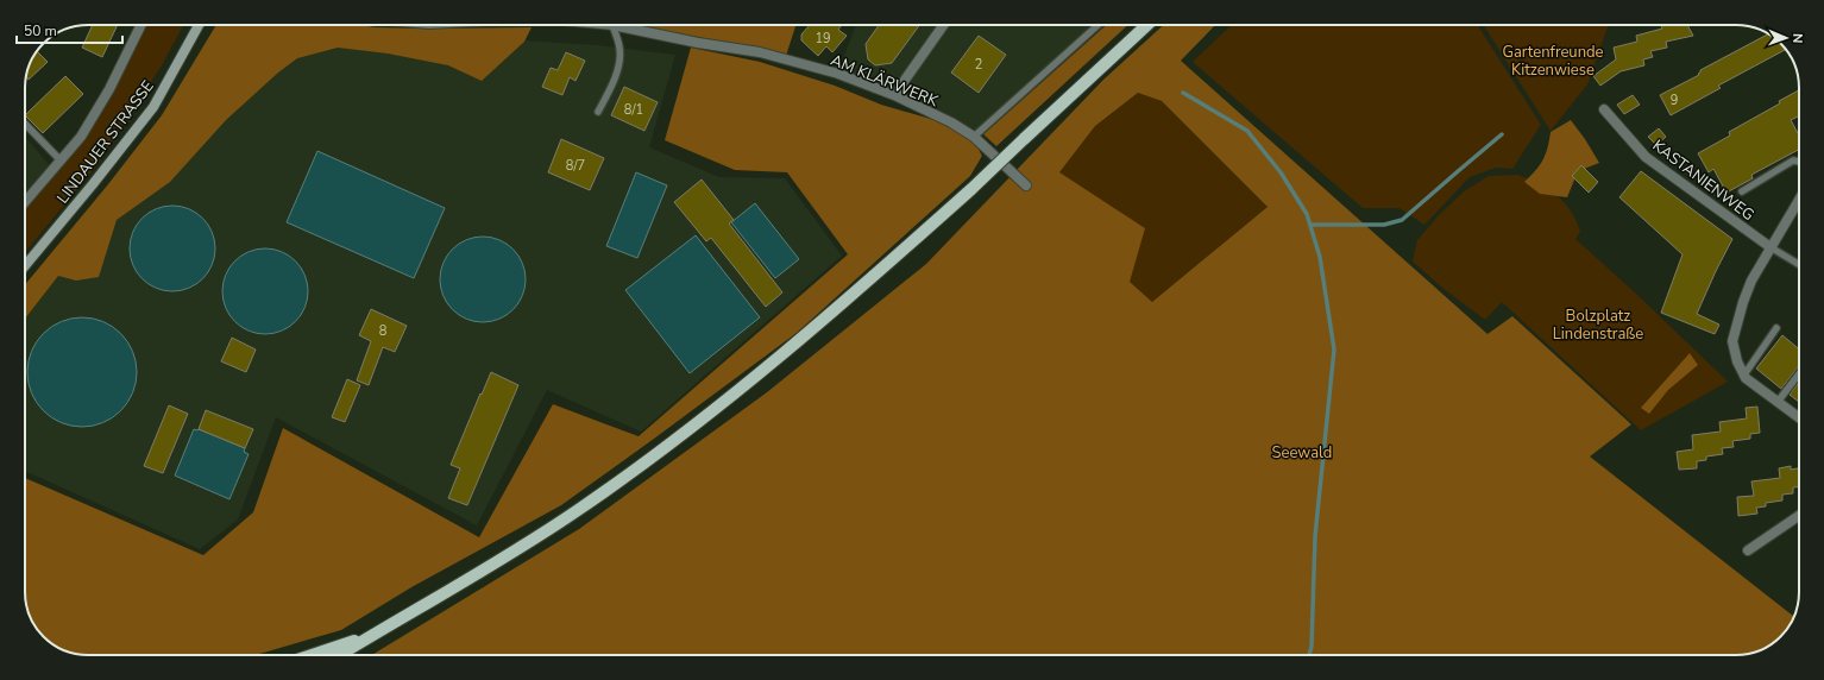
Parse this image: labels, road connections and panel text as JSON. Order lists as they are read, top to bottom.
{
  "streets": {
    "main road": ["LINDAUER STRASSE"],
    "street": ["AM KLÄRWERK", "KASTANIENWEG"]
  },
  "parks": ["Gartenfreunde Kitzenwiese", "Bolzplatz Lindenstraße", "Seewald"],
  "house_numbers": [
    "19",
    "2",
    "9",
    "8/1",
    "8/7",
    "8"
  ],
  "scale_bar": "50 m",
  "north": "right"
}
